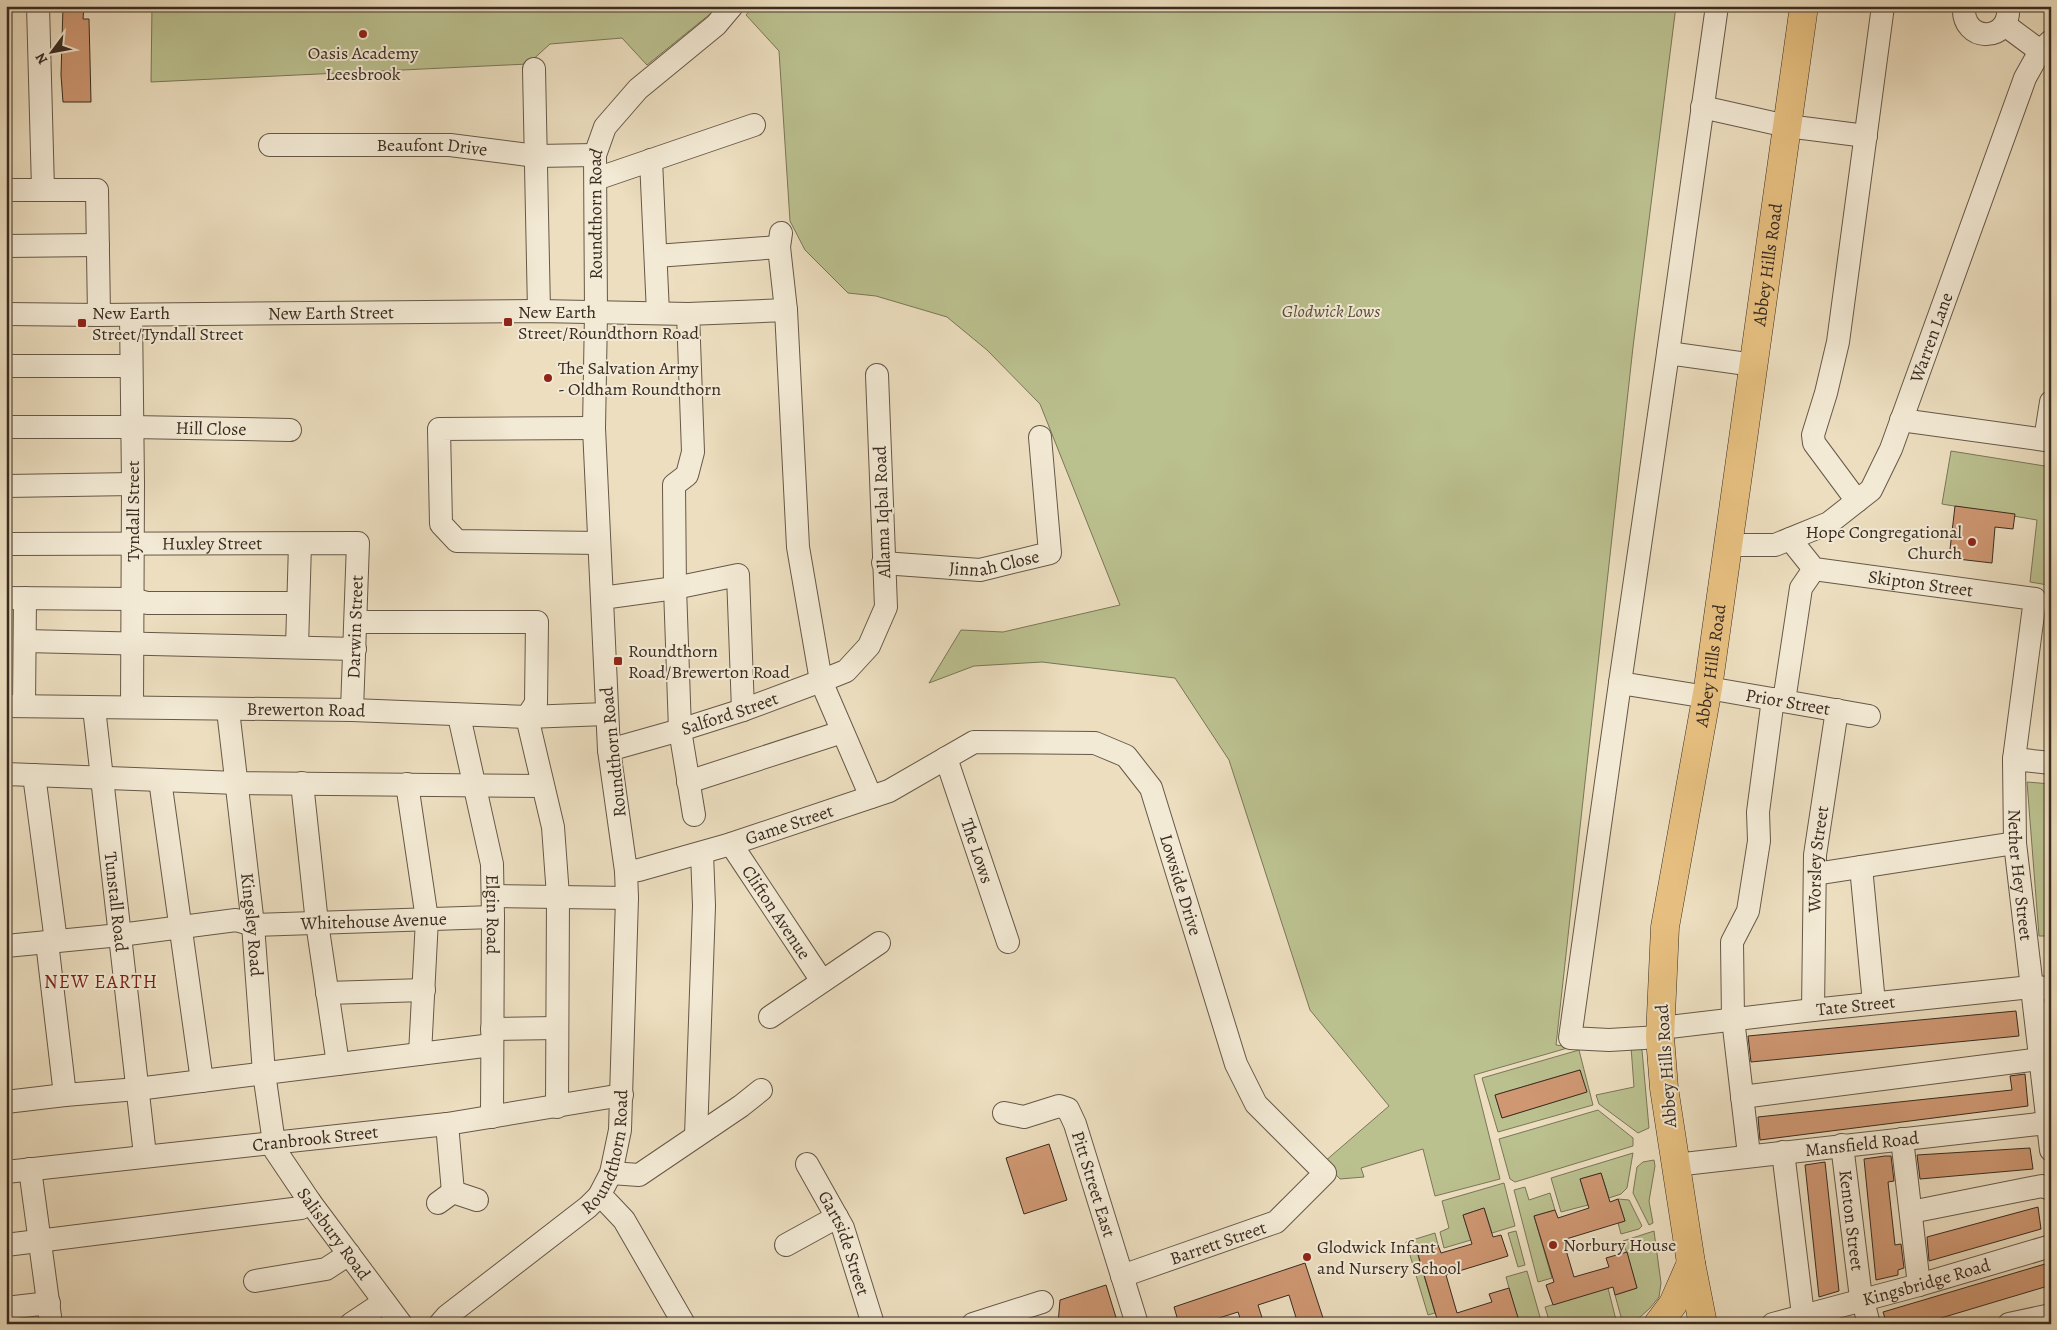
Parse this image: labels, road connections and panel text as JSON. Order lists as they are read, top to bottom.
{
  "streets": {
    "main road": ["Abbey Hills Road"],
    "street": [
      "Beaufont Drive",
      "Roundthorn Road",
      "New Earth Street",
      "Warren Lane",
      "Hill Close",
      "Tyndall Street",
      "Allama Iqbal Road",
      "Huxley Street",
      "Jinnah Close",
      "Skipton Street",
      "Darwin Street",
      "Prior Street",
      "Brewerton Road",
      "Salford Street",
      "Game Street",
      "The Lows",
      "Worsley Street",
      "Nether Hey Street",
      "Lowside Drive",
      "Tunstall Road",
      "Clifton Avenue",
      "Elgin Road",
      "Whitehouse Avenue",
      "Kingsley Road",
      "Tate Street",
      "Cranbrook Street",
      "Mansfield Road",
      "Pitt Street East",
      "Kenton Street",
      "Salisbury Road",
      "Gartside Street",
      "Barrett Street",
      "Kingsbridge Road"
    ]
  },
  "crossings": [
    ["Beaufont Drive", "Roundthorn Road"],
    ["Roundthorn Road", "New Earth Street"],
    ["Roundthorn Road", "Brewerton Road"],
    ["Roundthorn Road", "Salford Street"],
    ["Roundthorn Road", "Game Street"],
    ["Roundthorn Road", "Whitehouse Avenue"],
    ["Roundthorn Road", "Cranbrook Street"],
    ["Abbey Hills Road", "Warren Lane"],
    ["Abbey Hills Road", "Prior Street"],
    ["Abbey Hills Road", "Tate Street"],
    ["Abbey Hills Road", "Mansfield Road"],
    ["New Earth Street", "Tyndall Street"],
    ["Hill Close", "Tyndall Street"],
    ["Tyndall Street", "Huxley Street"],
    ["Tyndall Street", "Brewerton Road"],
    ["Allama Iqbal Road", "Jinnah Close"],
    ["Allama Iqbal Road", "Salford Street"],
    ["Huxley Street", "Darwin Street"],
    ["Skipton Street", "Nether Hey Street"],
    ["Darwin Street", "Brewerton Road"],
    ["Prior Street", "Worsley Street"],
    ["Prior Street", "Tate Street"],
    ["Brewerton Road", "Tunstall Road"],
    ["Brewerton Road", "Elgin Road"],
    ["Brewerton Road", "Kingsley Road"],
    ["Game Street", "The Lows"],
    ["Game Street", "Lowside Drive"],
    ["Game Street", "Clifton Avenue"],
    ["The Lows", "Lowside Drive"],
    ["Worsley Street", "Tate Street"],
    ["Nether Hey Street", "Tate Street"],
    ["Nether Hey Street", "Mansfield Road"],
    ["Lowside Drive", "Barrett Street"],
    ["Tunstall Road", "Whitehouse Avenue"],
    ["Tunstall Road", "Cranbrook Street"],
    ["Elgin Road", "Whitehouse Avenue"],
    ["Elgin Road", "Cranbrook Street"],
    ["Whitehouse Avenue", "Kingsley Road"],
    ["Kingsley Road", "Cranbrook Street"],
    ["Kingsley Road", "Salisbury Road"],
    ["Cranbrook Street", "Salisbury Road"],
    ["Mansfield Road", "Kenton Street"],
    ["Pitt Street East", "Barrett Street"],
    ["Kenton Street", "Kingsbridge Road"]
  ],
  "districts": ["NEW EARTH"],
  "parks": ["Glodwick Lows"],
  "places": {
    "other": [
      "Oasis Academy Leesbrook",
      "The Salvation Army - Oldham Roundthorn",
      "Hope Congregational Church",
      "Norbury House",
      "Glodwick Infant and Nursery School"
    ],
    "transit": ["New Earth Street/Roundthorn Road", "New Earth Street/Tyndall Street", "Roundthorn Road/Brewerton Road"]
  },
  "north": "bottom left"
}
